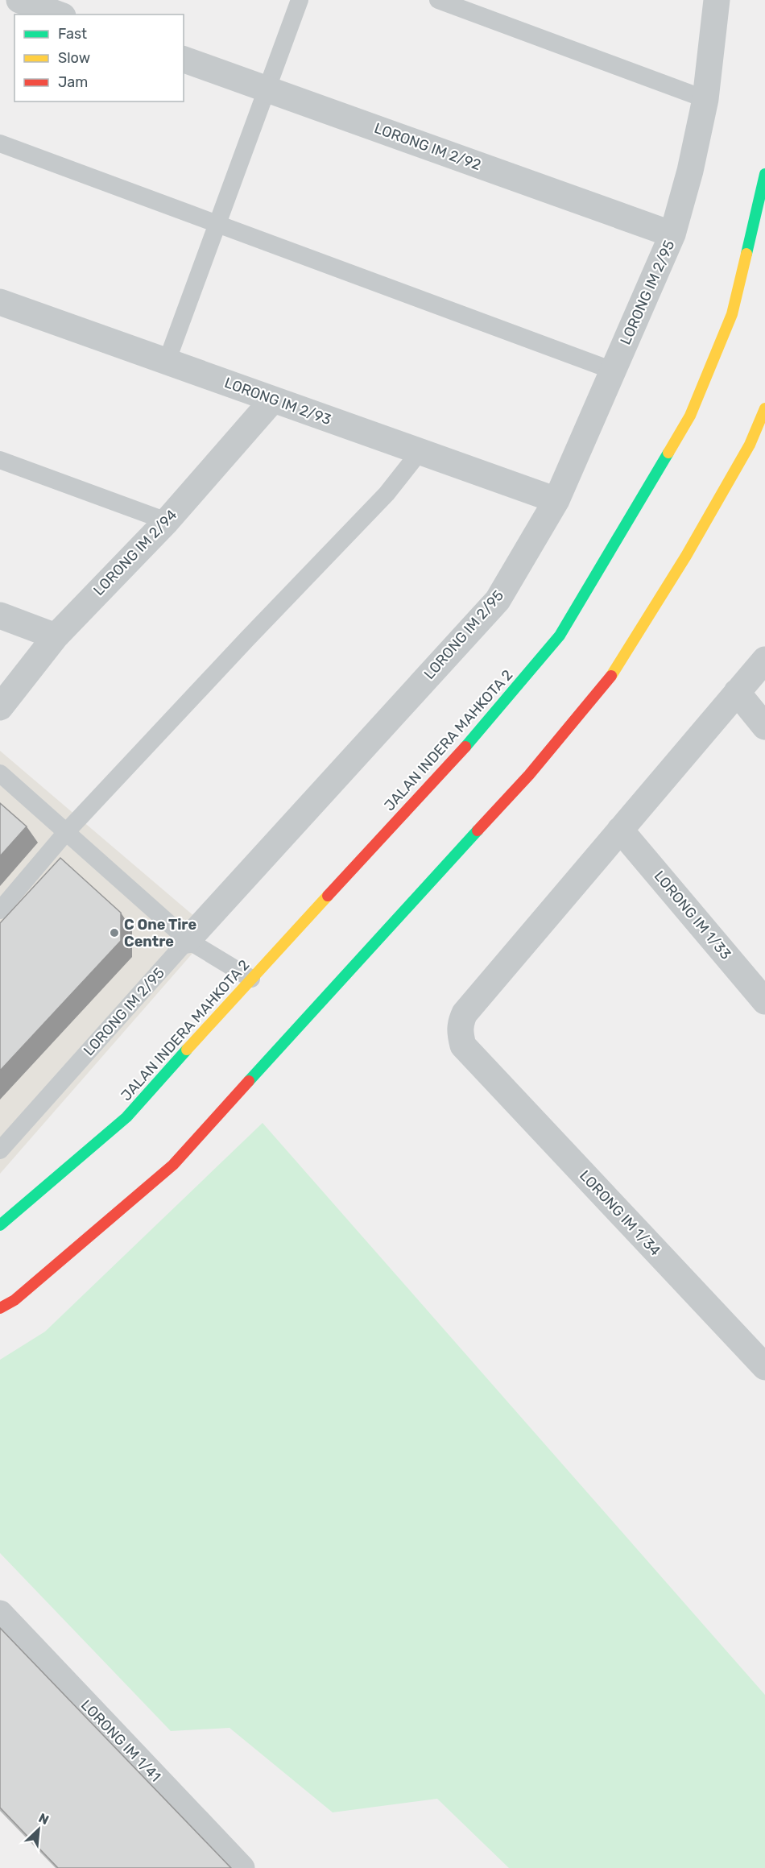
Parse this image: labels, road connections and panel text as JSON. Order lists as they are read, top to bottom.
{
  "streets": {
    "street": [
      "LORONG IM 2/92",
      "LORONG IM 2/95",
      "LORONG IM 2/93",
      "LORONG IM 2/94",
      "JALAN INDERA MAHKOTA 2",
      "LORONG IM 1/33",
      "LORONG IM 1/34",
      "LORONG IM 1/41"
    ]
  },
  "crossings": [
    ["LORONG IM 2/92", "LORONG IM 2/95"],
    ["LORONG IM 2/95", "LORONG IM 2/93"],
    ["LORONG IM 2/93", "LORONG IM 2/94"],
    ["LORONG IM 1/33", "LORONG IM 1/34"]
  ],
  "places": ["C One Tire Centre"],
  "legend": ["Fast", "Slow", "Jam"],
  "north": "top right"
}
